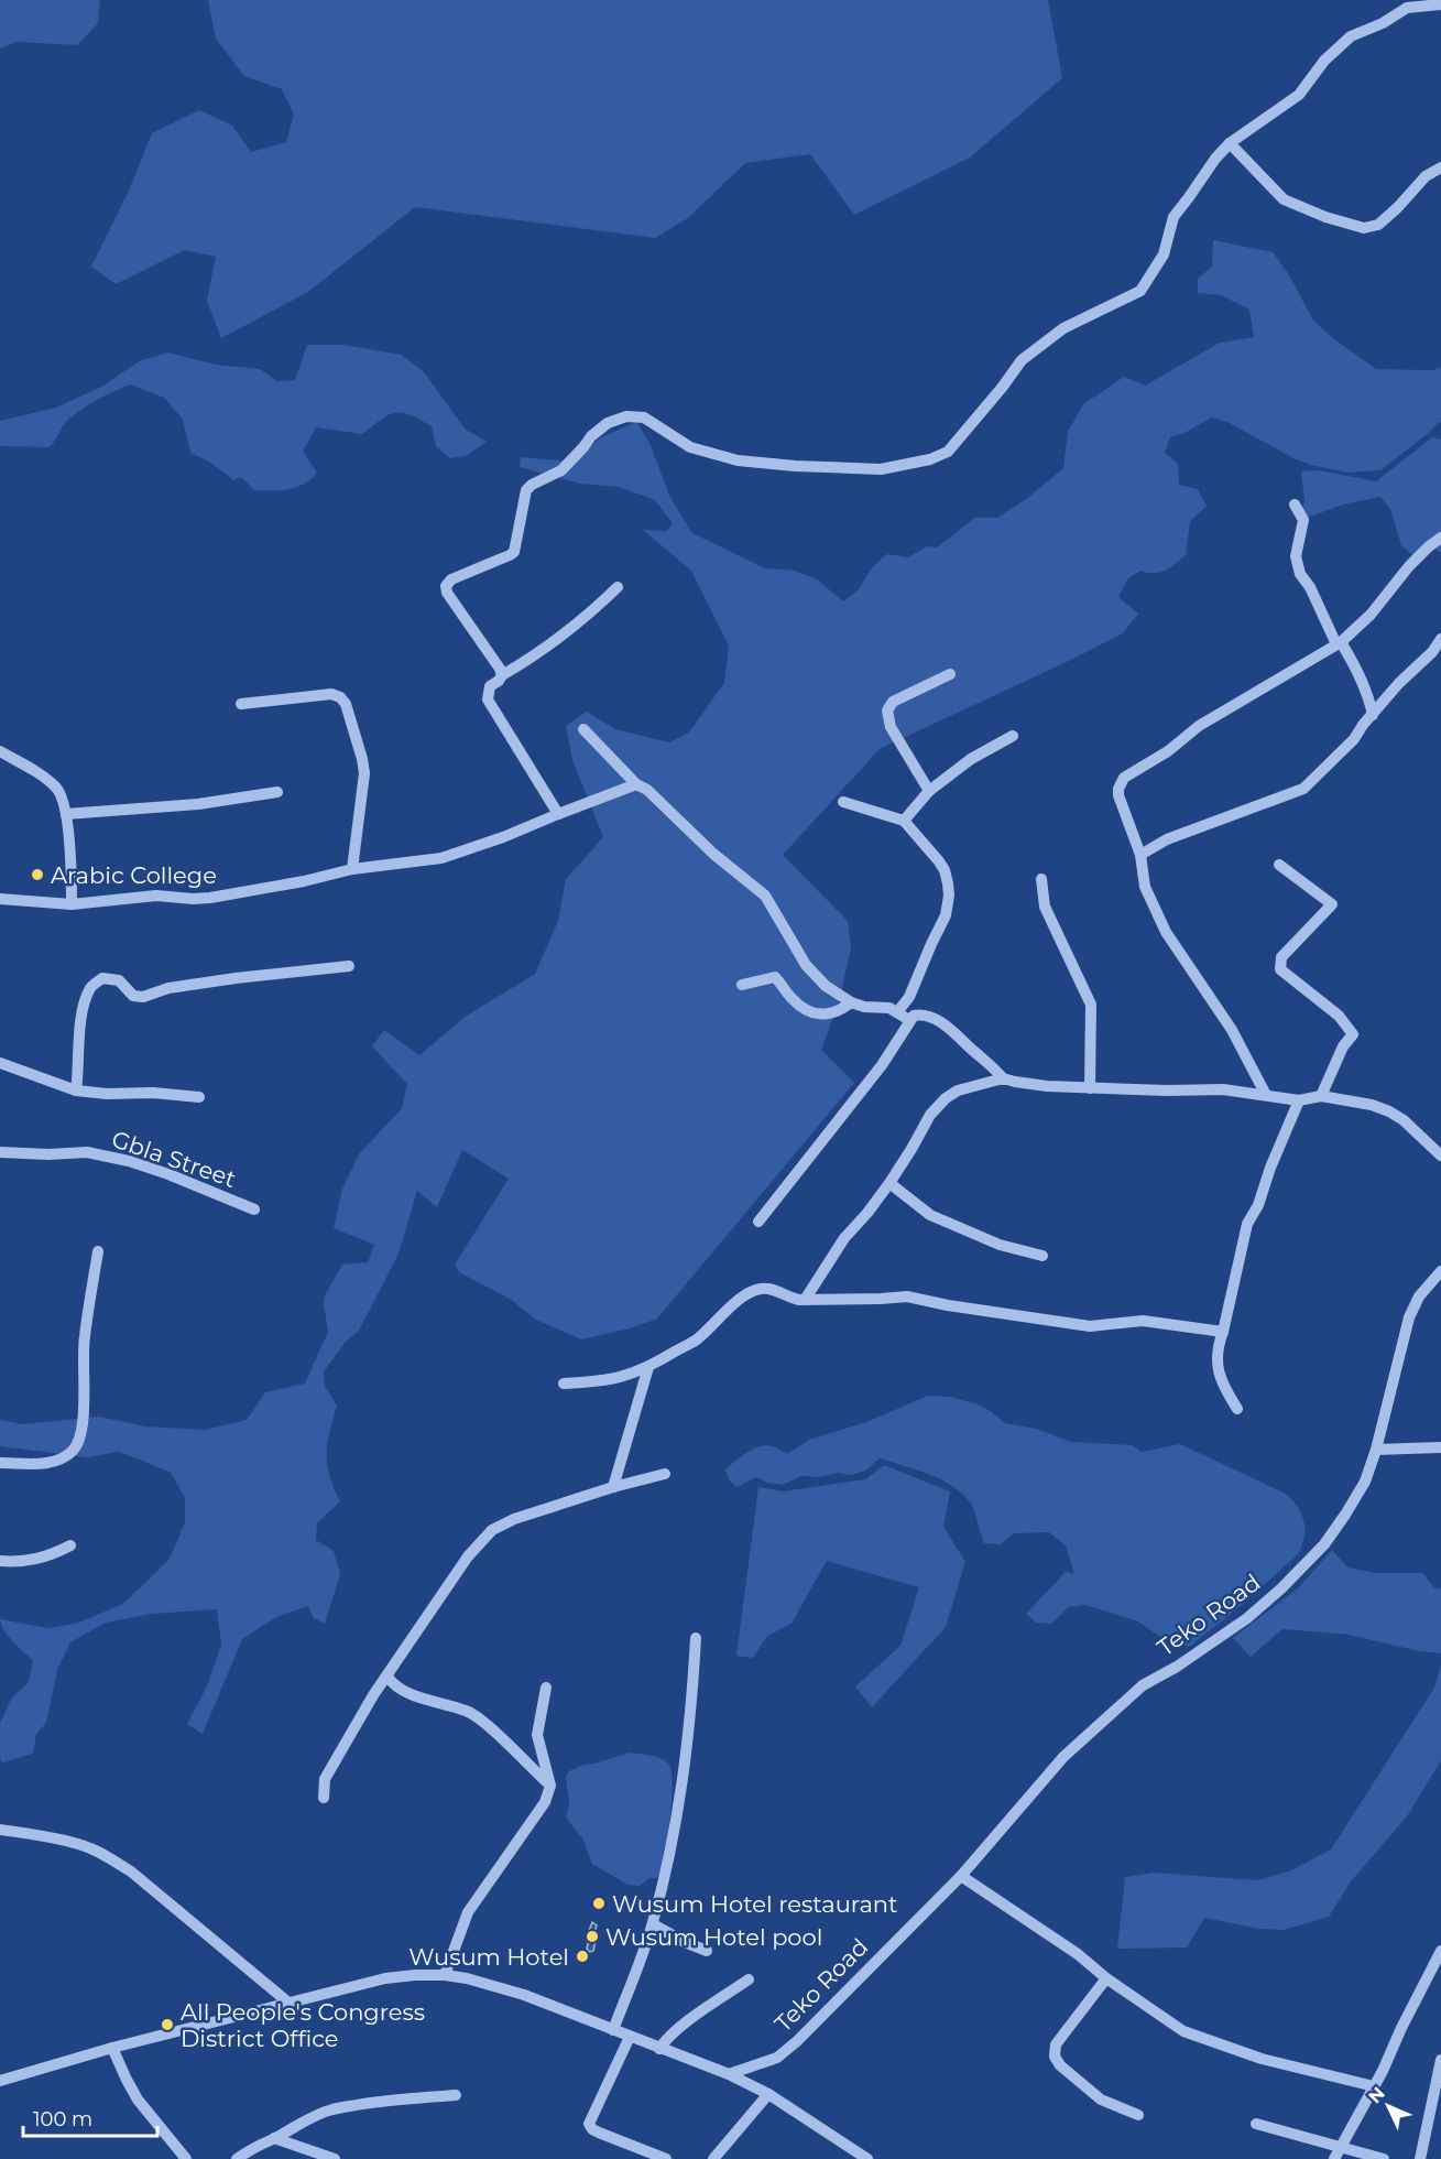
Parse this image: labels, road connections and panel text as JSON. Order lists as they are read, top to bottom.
{
  "streets": {
    "street": ["Gbla Street", "Teko Road"]
  },
  "places": [
    "Arabic College",
    "Wusum Hotel restaurant",
    "Wusum Hotel pool",
    "Wusum Hotel",
    "All People's Congress District Office"
  ],
  "scale_bar": "100 m",
  "north": "top left"
}
